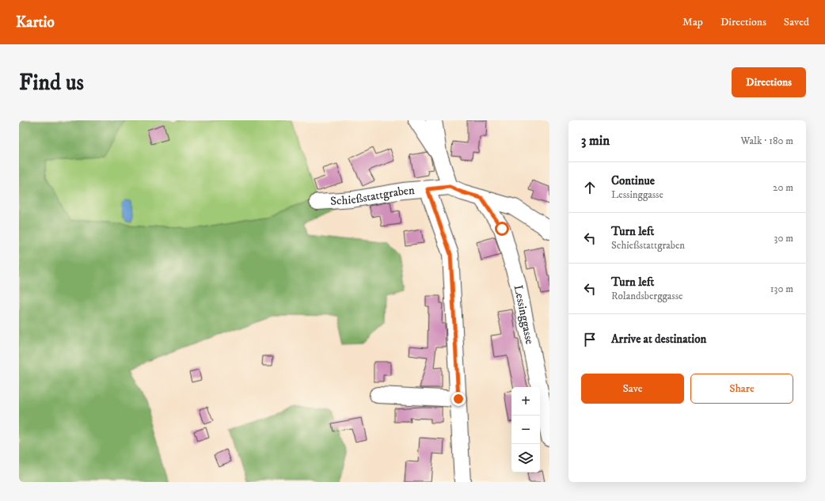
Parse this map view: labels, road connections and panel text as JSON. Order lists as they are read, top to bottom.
{
  "streets": {
    "street": ["Schießstattgraben", "Lessinggasse"]
  },
  "crossings": [
    ["Schießstattgraben", "Lessinggasse"]
  ],
  "page": {
    "header": "Kartio",
    "nav": ["Map", "Directions", "Saved"],
    "buttons": [
      "Directions",
      ["Save", "Share"]
    ],
    "title": "Find us",
    "heading": ["3 min", "Walk · 180 m"],
    "list": [
      ["Continue", "Lessinggasse", "20 m"],
      ["Turn left", "Schießstattgraben", "30 m"],
      ["Turn left", "Rolandsberggasse", "130 m"],
      "Arrive at destination"
    ],
    "map_buttons": ["+", "−"]
  }
}
